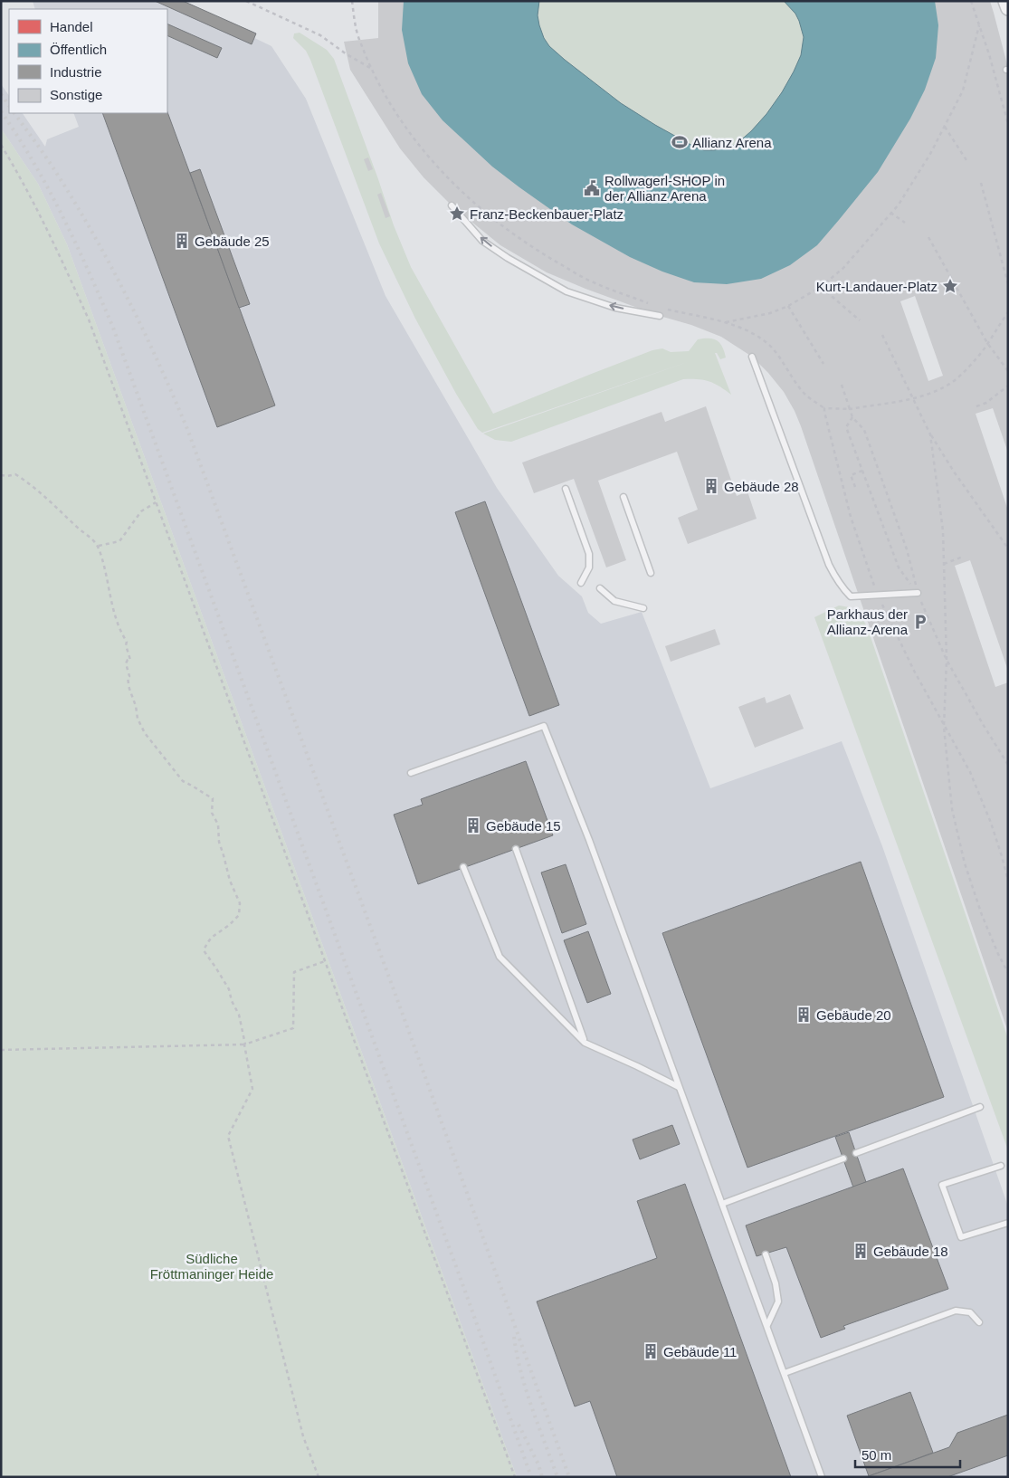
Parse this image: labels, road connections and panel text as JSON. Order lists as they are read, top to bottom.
{
  "parks": ["Südliche Fröttmaninger Heide"],
  "places": {
    "sports": ["Allianz Arena"],
    "public building": ["Rollwagerl-SHOP in der Allianz Arena"],
    "place": ["Franz-Beckenbauer-Platz", "Kurt-Landauer-Platz"],
    "building": [
      "Gebäude 25",
      "Gebäude 28",
      "Gebäude 15",
      "Gebäude 20",
      "Gebäude 18",
      "Gebäude 11"
    ],
    "parking": ["Parkhaus der Allianz-Arena"]
  },
  "legend": [
    "Handel",
    "Öffentlich",
    "Industrie",
    "Sonstige"
  ],
  "scale_bar": "50 m"
}
